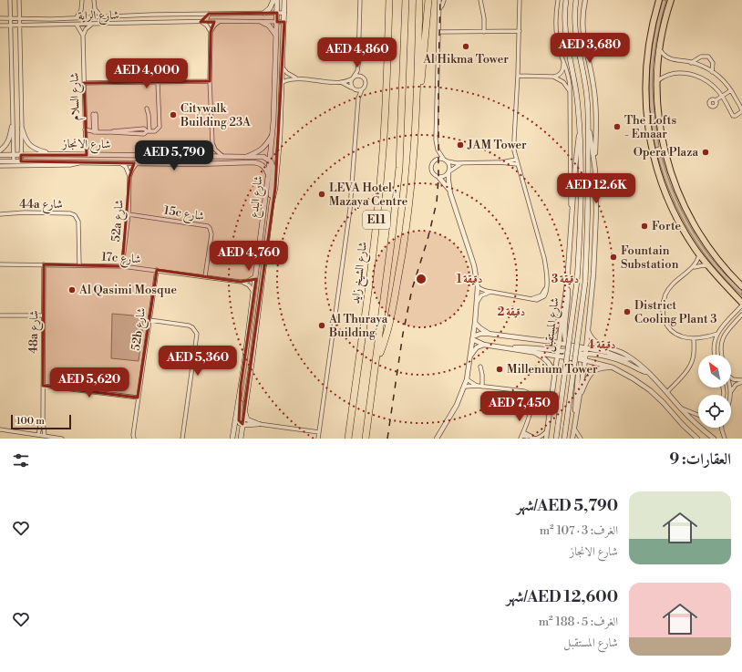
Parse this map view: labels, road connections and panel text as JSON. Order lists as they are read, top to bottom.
{
  "streets": {
    "highway": ["E11", "شارع الشيخ زايد"],
    "main road": ["شارع البدع", "شارع المستقبل"],
    "street": [
      "شارع الراية",
      "شارع السلام",
      "شارع الانجاز",
      "44a شارع",
      "15c شارع",
      "52a شارع",
      "17c شارع",
      "52b شارع",
      "48a شارع"
    ]
  },
  "crossings": [
    ["شارع الراية", "شارع البدع"],
    ["شارع السلام", "شارع الانجاز"],
    ["شارع الانجاز", "شارع البدع"],
    ["شارع الانجاز", "52a شارع"],
    ["شارع البدع", "17c شارع"],
    ["44a شارع", "17c شارع"],
    ["15c شارع", "52a شارع"],
    ["15c شارع", "17c شارع"],
    ["52a شارع", "17c شارع"],
    ["17c شارع", "52b شارع"],
    ["17c شارع", "48a شارع"]
  ],
  "places": [
    "Al Hikma Tower",
    "Citywalk Building 23A",
    "The Lofts - Emaar",
    "JAM Tower",
    "Opera Plaza",
    "LEVA Hotel , Mazaya Centre",
    "Forte",
    "Fountain Substation",
    "Al Qasimi Mosque",
    "District Cooling Plant 3",
    "Al Thuraya Building",
    "Millenium Tower"
  ],
  "scale_bar": "100 m",
  "north": "top left",
  "page": {
    "price": [
      "AED 3,680",
      "AED 4,860",
      "AED 4,000",
      "AED 5,790",
      "AED 12.6K",
      "AED 4,760",
      "AED 5,360",
      "AED 5,620",
      "AED 7,450"
    ],
    "scale": "100 m",
    "heading": "العقارات: 9",
    "list": [
      {
        "name": "AED 5,790/شهر",
        "note": "الغرف: 3 · 107 m² · شارع الانجاز"
      },
      {
        "name": "AED 12,600/شهر",
        "note": "الغرف: 5 · 188 m² · شارع المستقبل"
      }
    ]
  },
  "rings": [
    "1 دقيقة",
    "3 دقيقة",
    "2 دقيقة",
    "4 دقيقة"
  ]
}
